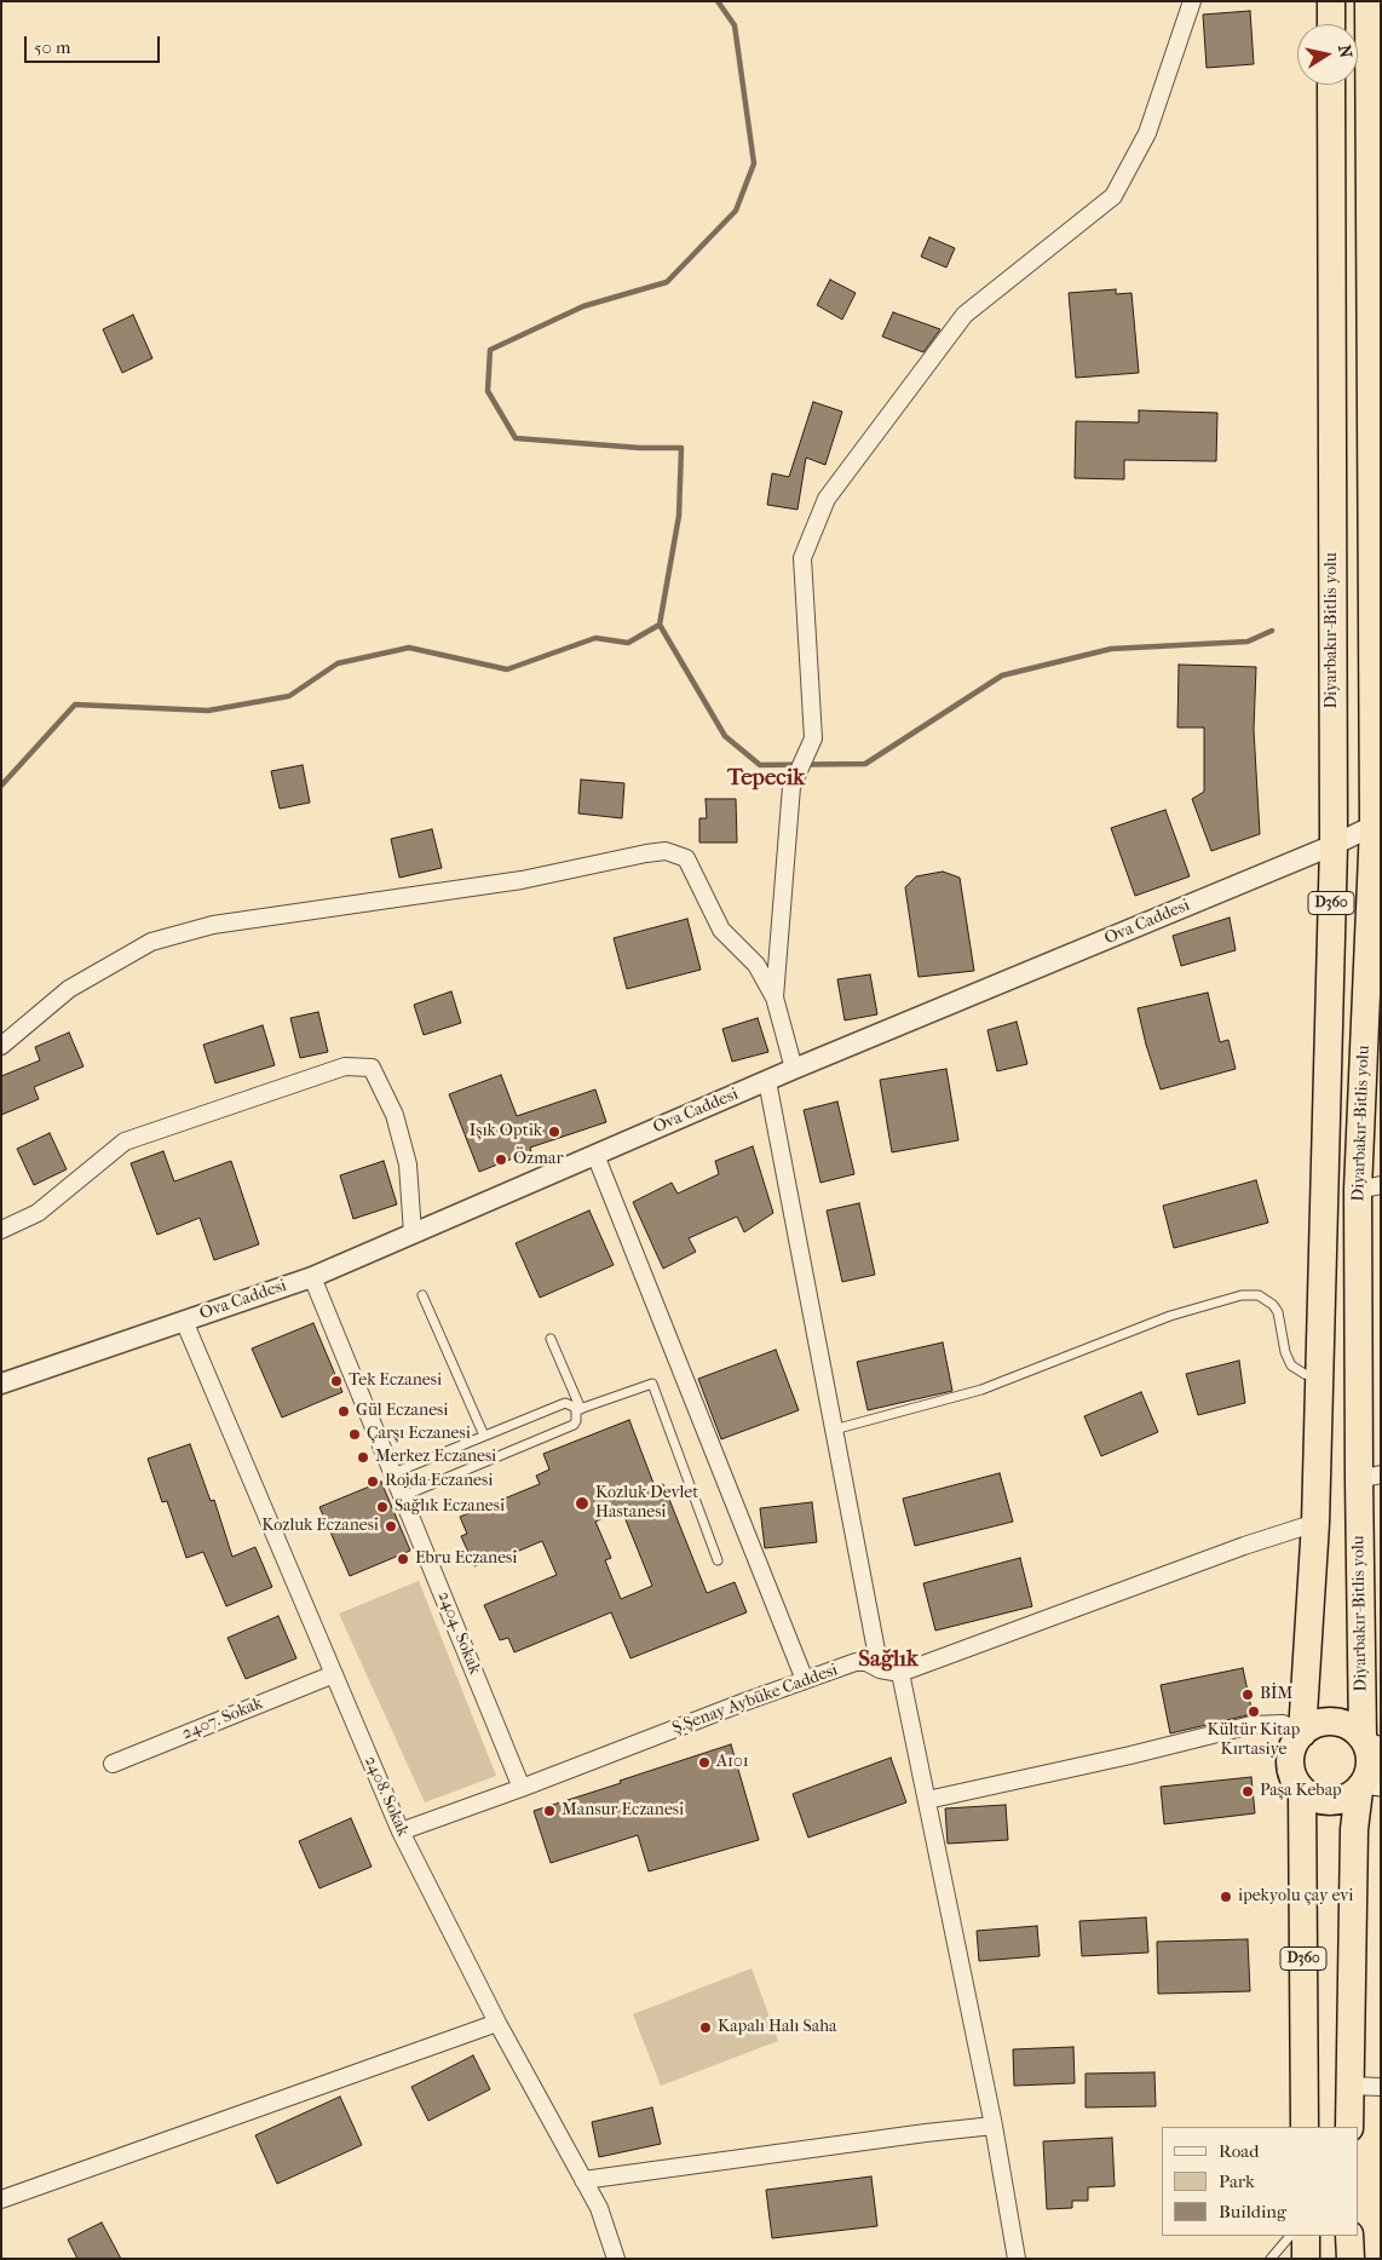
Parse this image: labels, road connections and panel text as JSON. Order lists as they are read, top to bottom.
{
  "streets": {
    "highway": ["Diyarbakır-Bitlis yolu", "D360"],
    "street": [
      "Ova Caddesi",
      "2404. Sokak",
      "Ş.Şenay Aybüke Caddesi",
      "2407. Sokak",
      "2408. Sokak"
    ]
  },
  "crossings": [
    ["Diyarbakır-Bitlis yolu", "D360"],
    ["Diyarbakır-Bitlis yolu", "Ova Caddesi"],
    ["Diyarbakır-Bitlis yolu", "Ş.Şenay Aybüke Caddesi"],
    ["Ova Caddesi", "2404. Sokak"],
    ["Ova Caddesi", "2408. Sokak"],
    ["2404. Sokak", "Ş.Şenay Aybüke Caddesi"],
    ["Ş.Şenay Aybüke Caddesi", "2408. Sokak"],
    ["2407. Sokak", "2408. Sokak"]
  ],
  "districts": ["Tepecik", "Sağlık"],
  "places": [
    "Işık Optik",
    "Özmar",
    "Tek Eczanesi",
    "Gül Eczanesi",
    "Çarşı Eczanesi",
    "Merkez Eczanesi",
    "Rojda Eczanesi",
    "Kozluk Devlet Hastanesi",
    "Sağlık Eczanesi",
    "Kozluk Eczanesi",
    "Ebru Eczanesi",
    "BİM",
    "Kültür Kitap Kırtasiye",
    "A101",
    "Paşa Kebap",
    "Mansur Eczanesi",
    "ipekyolu çay evi",
    "Kapalı Halı Saha"
  ],
  "legend": ["Road", "Park", "Building"],
  "scale_bar": "50 m",
  "north": "right"
}
